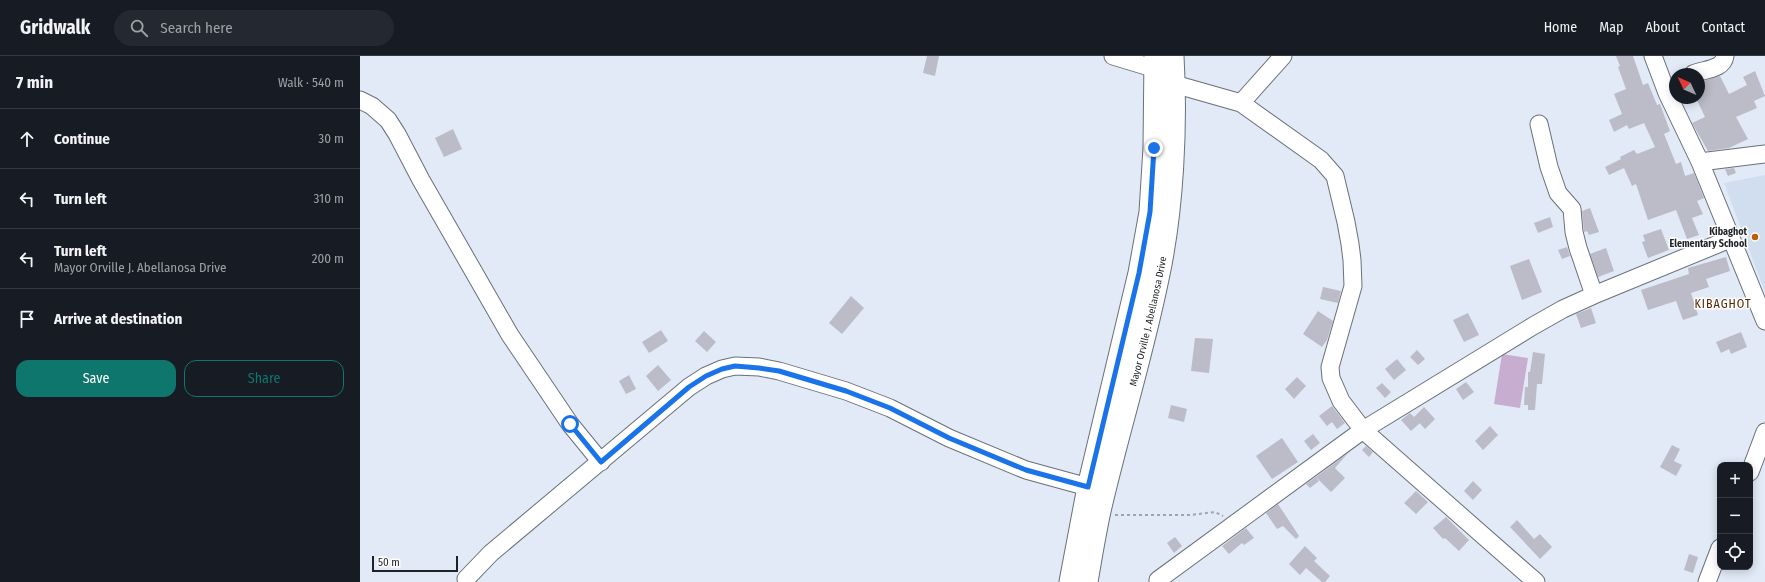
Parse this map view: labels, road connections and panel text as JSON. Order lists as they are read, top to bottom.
{
  "streets": {
    "main road": ["Mayor Orville J. Abellanosa Drive"]
  },
  "districts": ["KIBAGHOT"],
  "places": ["Kibaghot Elementary School"],
  "scale_bar": "50 m",
  "north": "top left",
  "page": {
    "header": "Gridwalk",
    "search": "Search here",
    "nav": [
      "Home",
      "Map",
      "About",
      "Contact"
    ],
    "heading": ["7 min", "Walk · 540 m"],
    "list": [
      ["Continue", "30 m"],
      ["Turn left", "310 m"],
      ["Turn left", "Mayor Orville J. Abellanosa Drive", "200 m"],
      "Arrive at destination"
    ],
    "buttons": ["Save", "Share"],
    "map_buttons": ["+", "−"],
    "scale": "50 m"
  }
}
